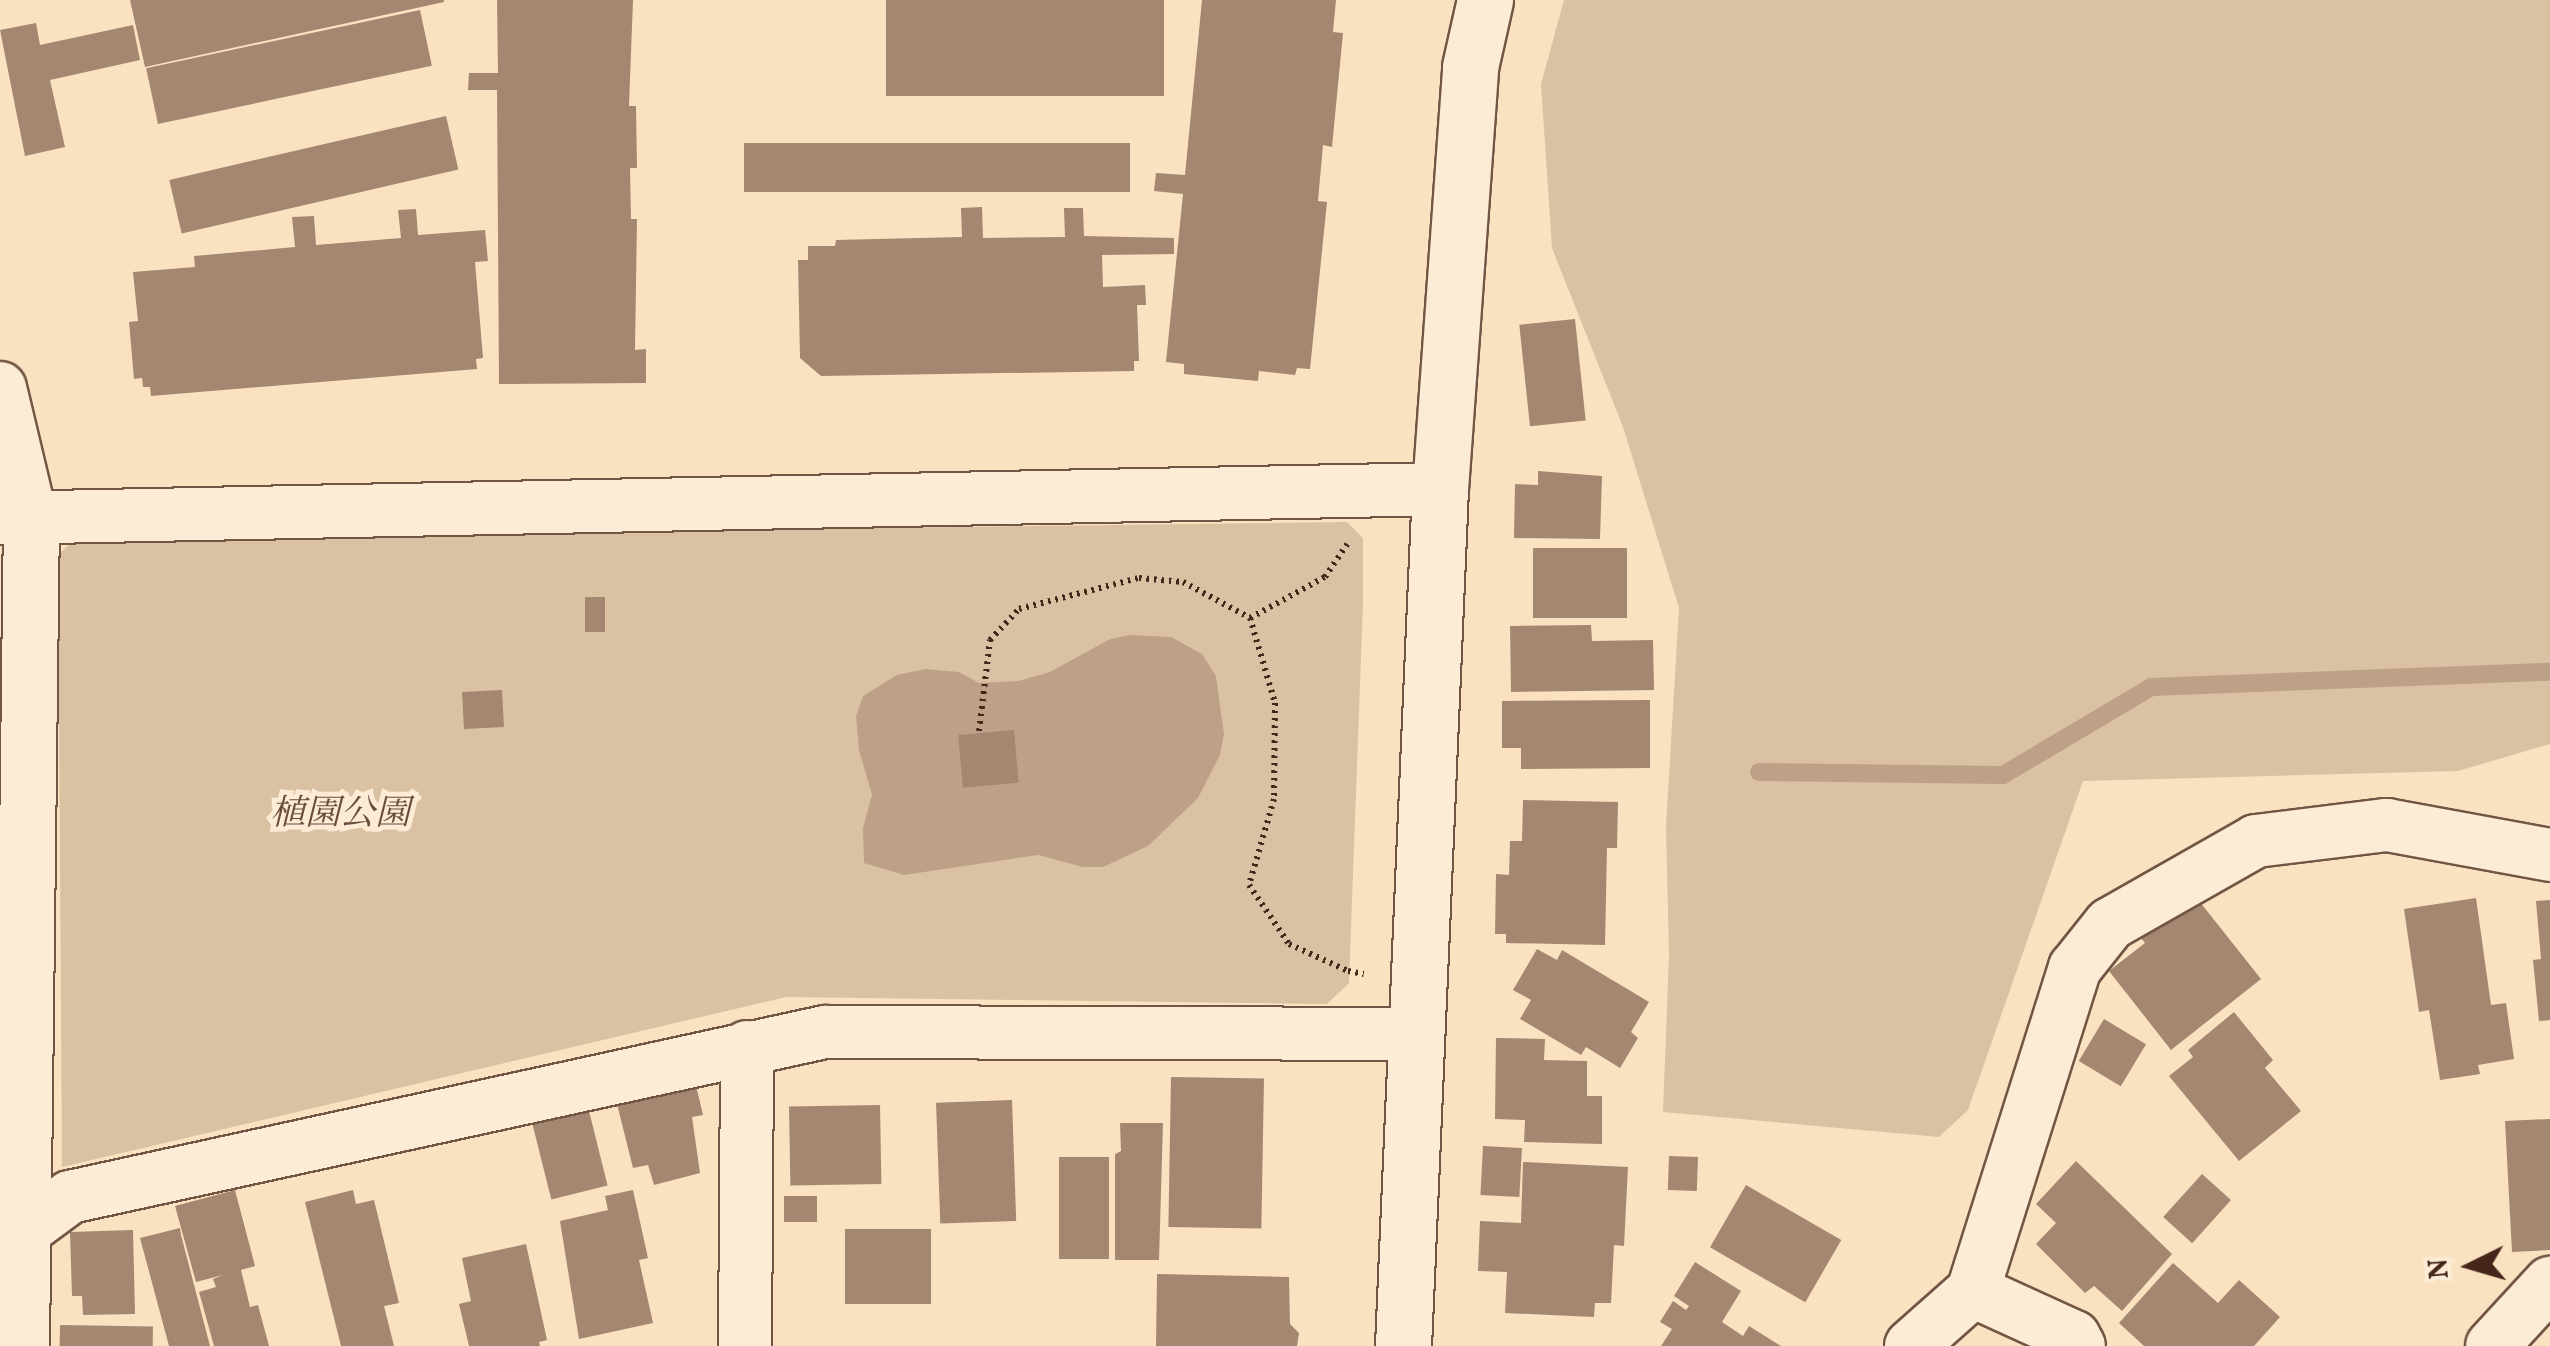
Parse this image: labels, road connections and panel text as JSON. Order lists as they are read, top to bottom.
{
  "parks": ["植園公園"],
  "north": "left"
}
